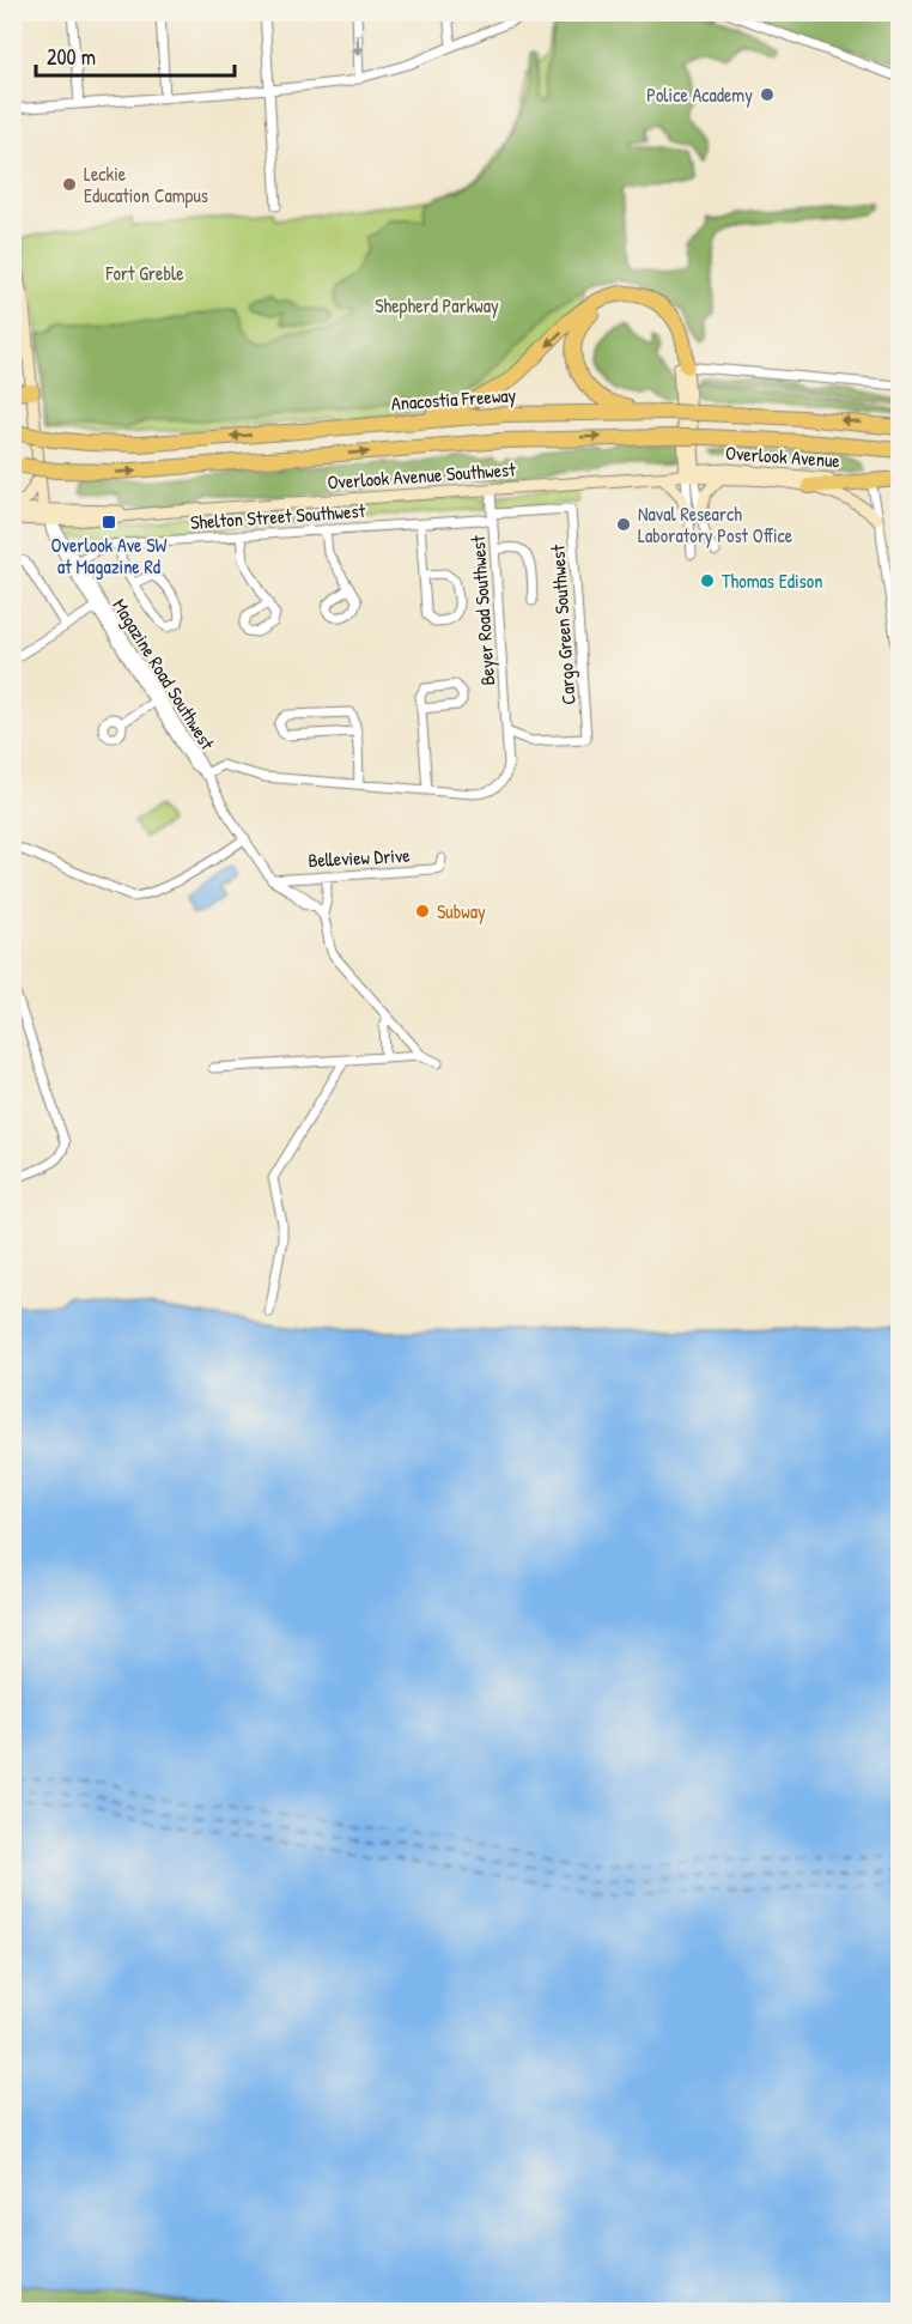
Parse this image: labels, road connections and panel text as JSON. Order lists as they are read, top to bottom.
{
  "streets": {
    "highway": ["Anacostia Freeway"],
    "street": [
      "Overlook Avenue",
      "Overlook Avenue Southwest",
      "Shelton Street Southwest",
      "Beyer Road Southwest",
      "Cargo Green Southwest",
      "Magazine Road Southwest",
      "Belleview Drive"
    ]
  },
  "crossings": [
    ["Overlook Avenue", "Overlook Avenue Southwest"],
    ["Overlook Avenue Southwest", "Beyer Road Southwest"],
    ["Overlook Avenue Southwest", "Magazine Road Southwest"],
    ["Shelton Street Southwest", "Beyer Road Southwest"],
    ["Shelton Street Southwest", "Cargo Green Southwest"],
    ["Shelton Street Southwest", "Magazine Road Southwest"],
    ["Beyer Road Southwest", "Cargo Green Southwest"],
    ["Beyer Road Southwest", "Magazine Road Southwest"],
    ["Magazine Road Southwest", "Belleview Drive"]
  ],
  "parks": ["Fort Greble", "Shepherd Parkway"],
  "places": {
    "other": [
      "Police Academy",
      "Leckie Education Campus",
      "Naval Research Laboratory Post Office",
      "Thomas Edison",
      "Subway"
    ],
    "transit": ["Overlook Ave SW at Magazine Rd"]
  },
  "scale_bar": "200 m"
}
